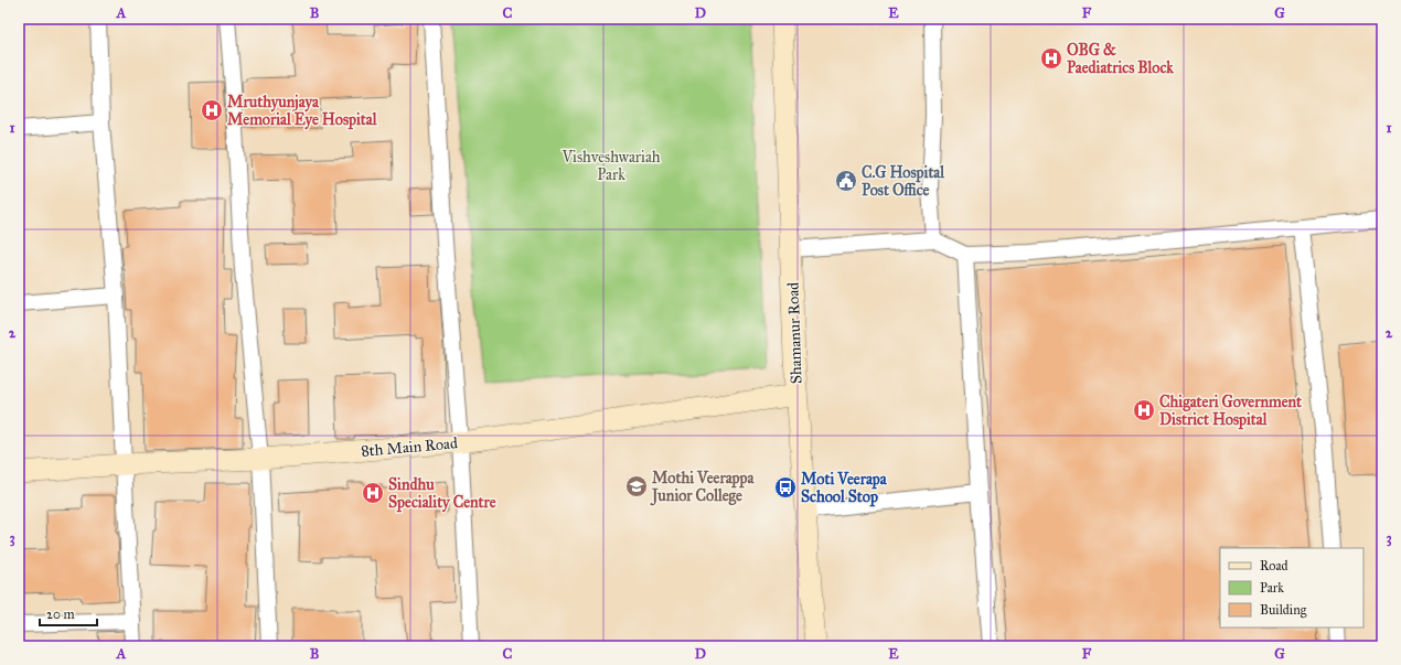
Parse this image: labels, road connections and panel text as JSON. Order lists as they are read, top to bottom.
{
  "streets": {
    "street": ["Shamanur Road", "8th Main Road"]
  },
  "crossings": [
    ["Shamanur Road", "8th Main Road"]
  ],
  "parks": ["Vishveshwariah Park"],
  "places": {
    "hospital": [
      "OBG & Paediatrics Block",
      "Mruthyunjaya Memorial Eye Hospital",
      "Chigateri Government District Hospital",
      "Sindhu Speciality Centre"
    ],
    "public building": ["C.G Hospital Post Office"],
    "school or university": ["Mothi Veerappa Junior College"],
    "bus stop": ["Moti Veerapa School Stop"]
  },
  "legend": ["Road", "Park", "Building"],
  "scale_bar": "20 m",
  "grid": {
    "columns": [
      "A",
      "B",
      "C",
      "D",
      "E",
      "F",
      "G"
    ],
    "rows": ["1", "2", "3"]
  }
}
